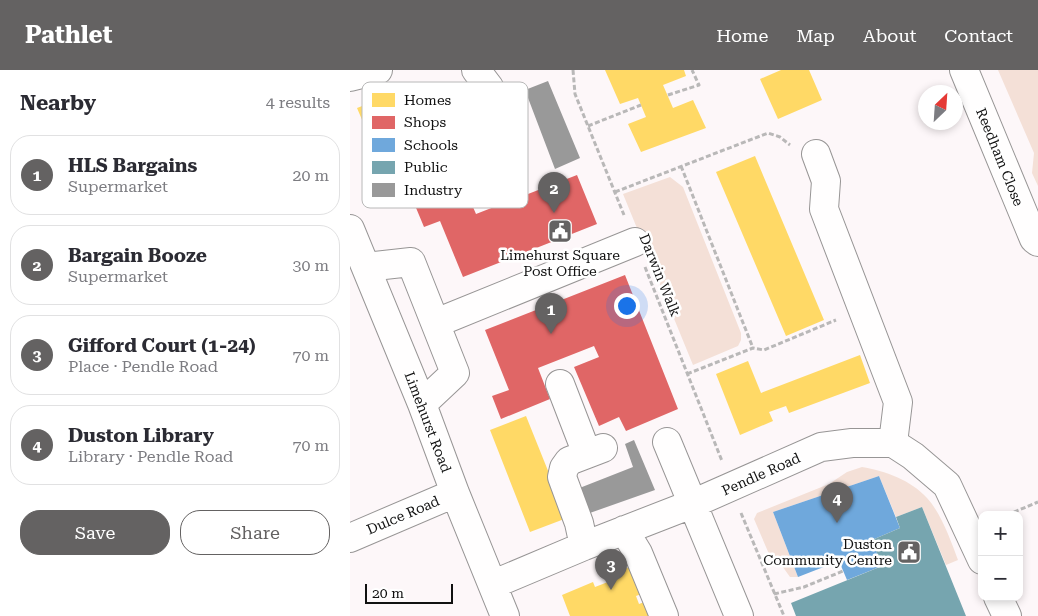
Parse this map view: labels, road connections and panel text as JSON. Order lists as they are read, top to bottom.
{
  "streets": {
    "street": [
      "Reedham Close",
      "Limehurst Road",
      "Pendle Road",
      "Dulce Road"
    ],
    "path": ["Darwin Walk"]
  },
  "crossings": [
    ["Darwin Walk", "Pendle Road"],
    ["Limehurst Road", "Pendle Road"],
    ["Limehurst Road", "Dulce Road"]
  ],
  "places": {
    "public building": ["Limehurst Square Post Office", "Duston Community Centre"]
  },
  "legend": [
    "Homes",
    "Shops",
    "Schools",
    "Public",
    "Industry"
  ],
  "scale_bar": "20 m",
  "north": "top right",
  "page": {
    "header": "Pathlet",
    "nav": [
      "Home",
      "Map",
      "About",
      "Contact"
    ],
    "heading": ["Nearby", "4 results"],
    "list": [
      {
        "mark": "1",
        "name": "HLS Bargains",
        "note": "Supermarket",
        "value": "20 m"
      },
      {
        "mark": "2",
        "name": "Bargain Booze",
        "note": "Supermarket",
        "value": "30 m"
      },
      {
        "mark": "3",
        "name": "Gifford Court (1-24)",
        "note": "Place · Pendle Road",
        "value": "70 m"
      },
      {
        "mark": "4",
        "name": "Duston Library",
        "note": "Library · Pendle Road",
        "value": "70 m"
      }
    ],
    "pins": [
      "2",
      "1",
      "4",
      "3"
    ],
    "buttons": ["Save", "Share"],
    "map_buttons": ["+", "−"],
    "scale": "20 m"
  }
}
